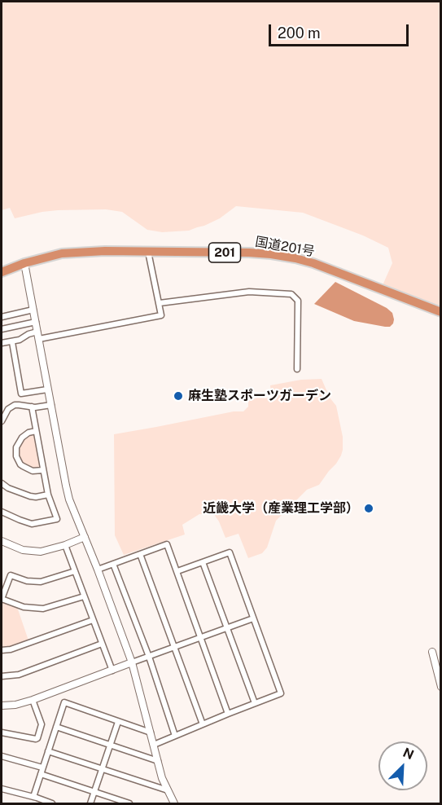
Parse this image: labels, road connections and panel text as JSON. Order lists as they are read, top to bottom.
{
  "streets": {
    "highway": ["国道201号", "201"]
  },
  "places": ["麻生塾スポーツガーデン", "近畿大学（産業理工学部）"],
  "scale_bar": "200 m",
  "north": "top right"
}
